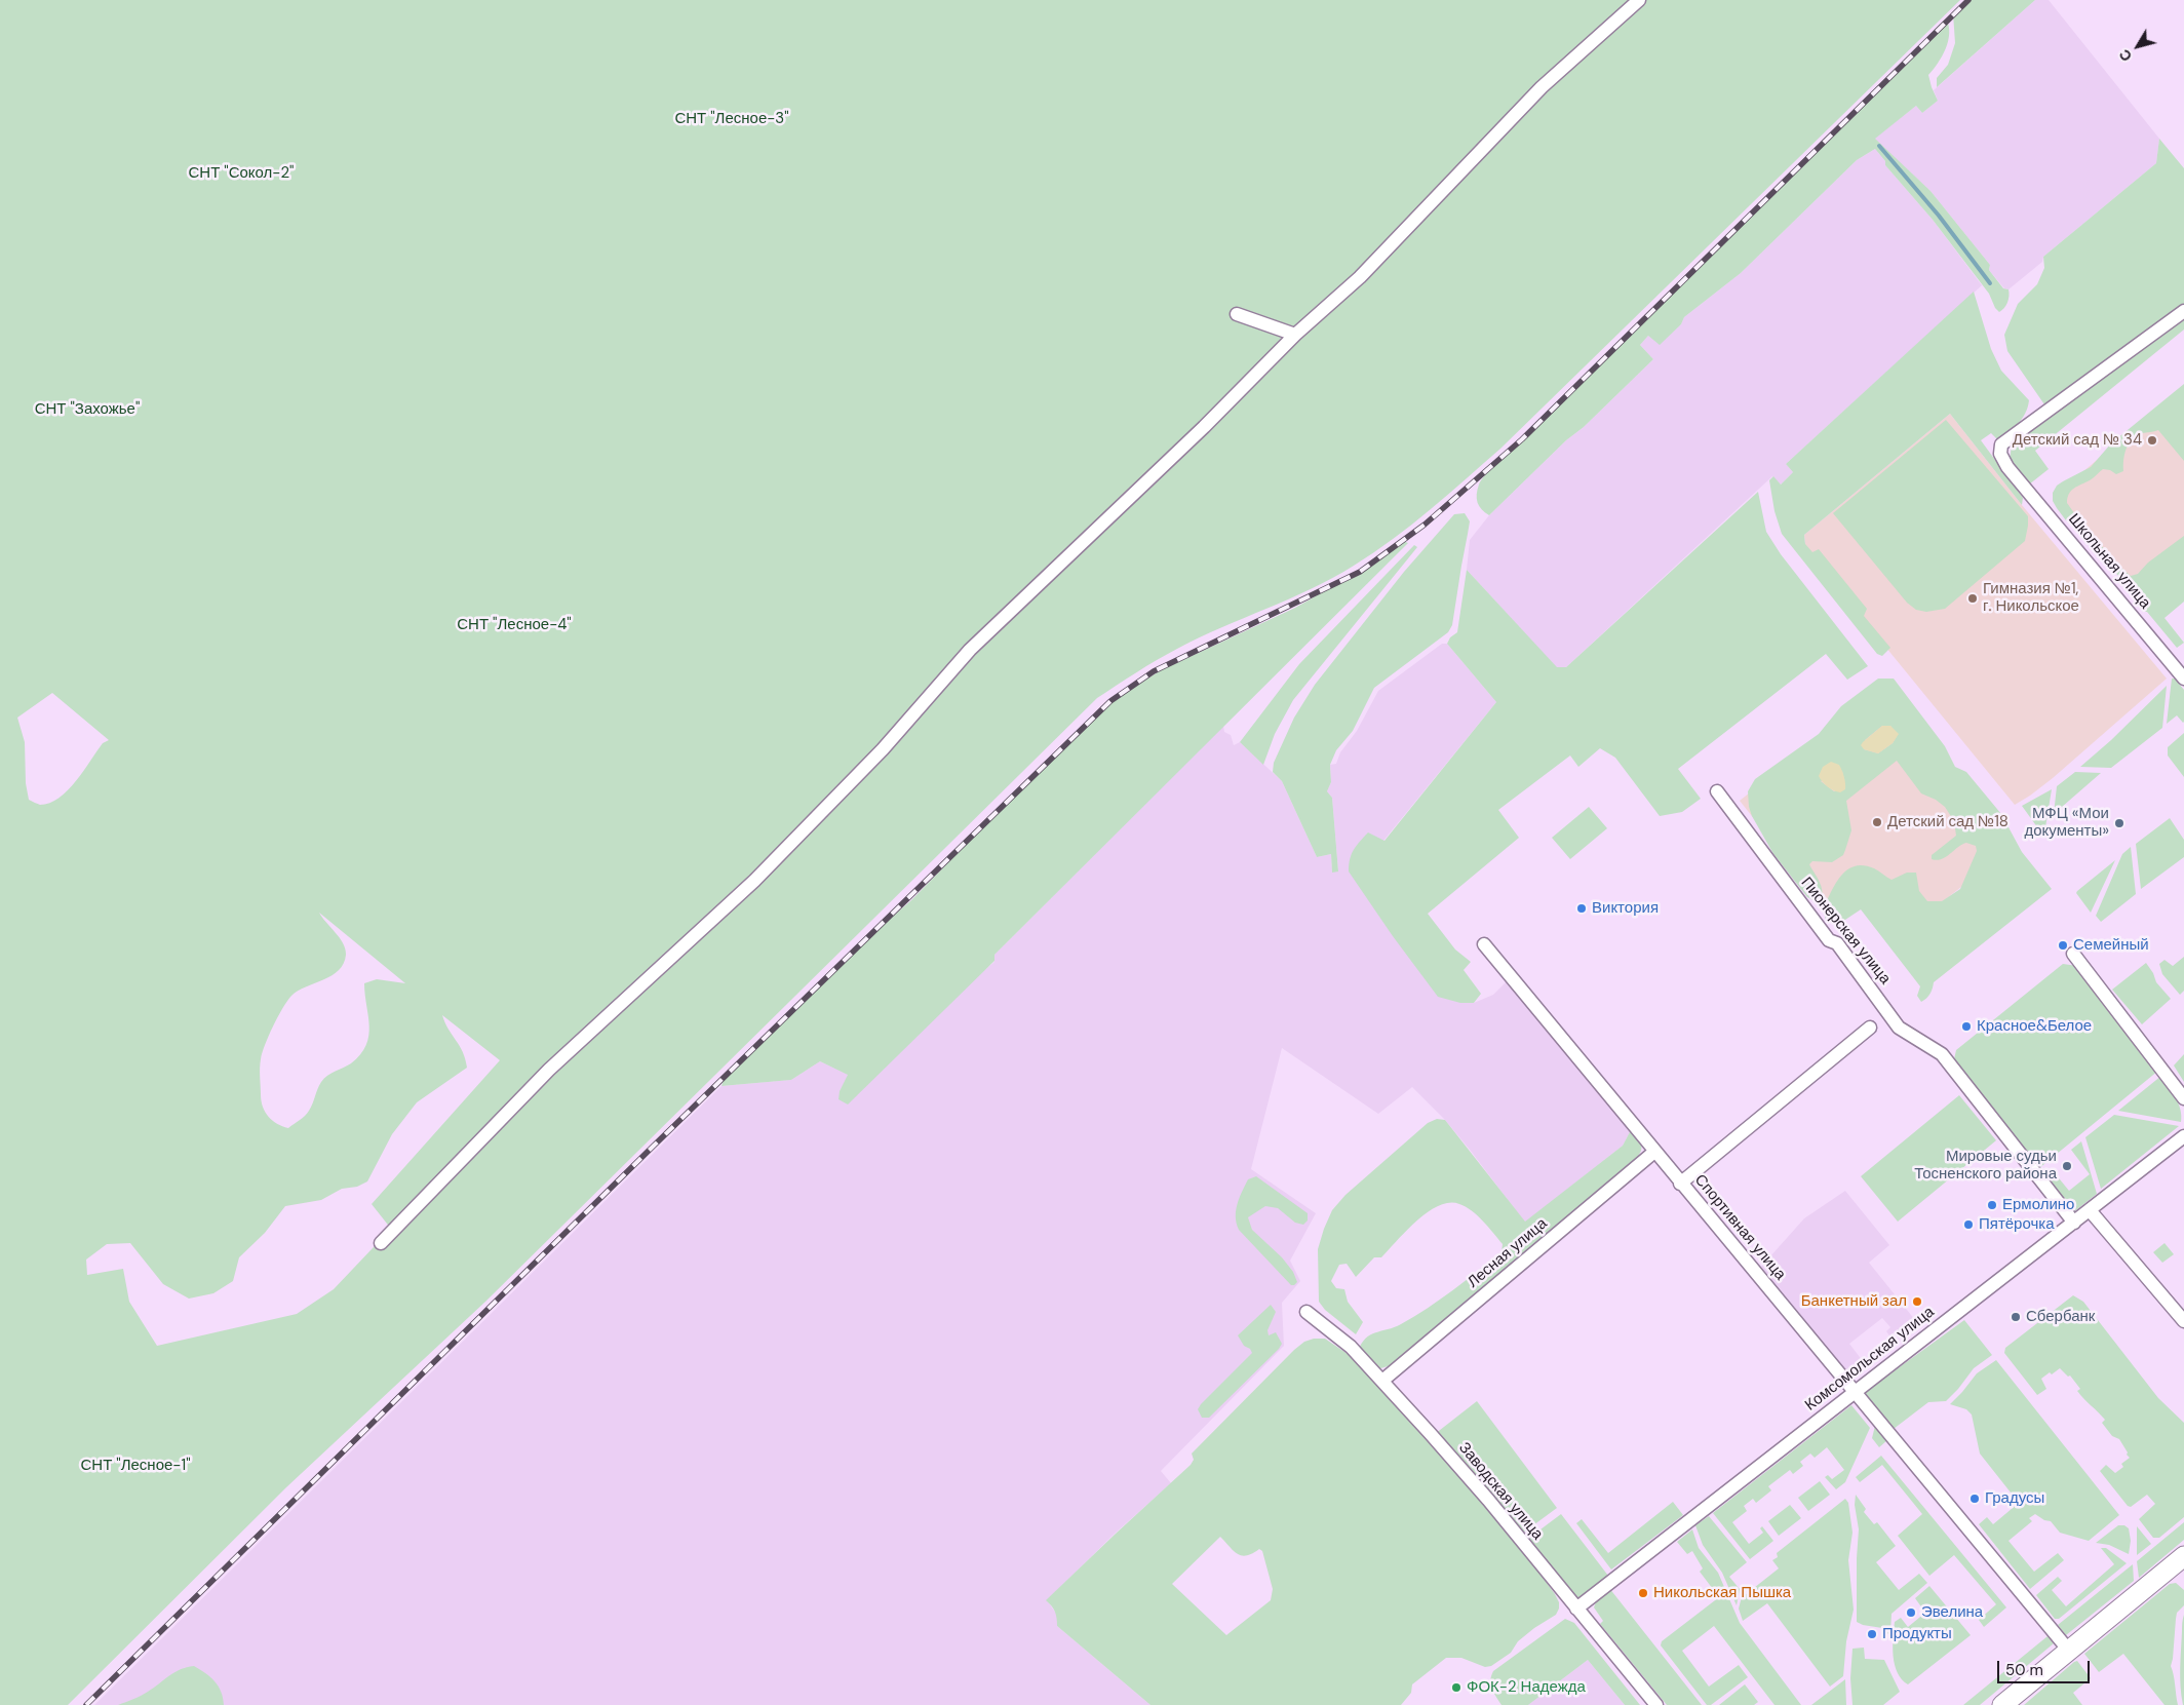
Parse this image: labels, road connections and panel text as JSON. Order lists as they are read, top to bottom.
{
  "streets": {
    "street": [
      "Школьная улица",
      "Пионерская улица",
      "Спортивная улица",
      "Лесная улица",
      "Комсомольская улица",
      "Заводская улица"
    ]
  },
  "crossings": [
    ["Пионерская улица", "Комсомольская улица"],
    ["Спортивная улица", "Лесная улица"],
    ["Спортивная улица", "Комсомольская улица"],
    ["Лесная улица", "Заводская улица"],
    ["Комсомольская улица", "Заводская улица"]
  ],
  "parks": [
    "СНТ \"Лесное-3\"",
    "СНТ \"Сокол-2\"",
    "СНТ \"Захожье\"",
    "СНТ \"Лесное-4\"",
    "СНТ \"Лесное-1\""
  ],
  "places": [
    "Детский сад № 34",
    "Гимназия №1, г. Никольское",
    "Детский сад №18",
    "МФЦ «Мои документы»",
    "Виктория",
    "Семейный",
    "Красное&Белое",
    "Мировые судьи Тосненского района",
    "Ермолино",
    "Пятёрочка",
    "Банкетный зал",
    "Сбербанк",
    "Градусы",
    "Никольская Пышка",
    "Эвелина",
    "Продукты",
    "ФОК-2 Надежда"
  ],
  "scale_bar": "50 m",
  "north": "bottom left"
}
